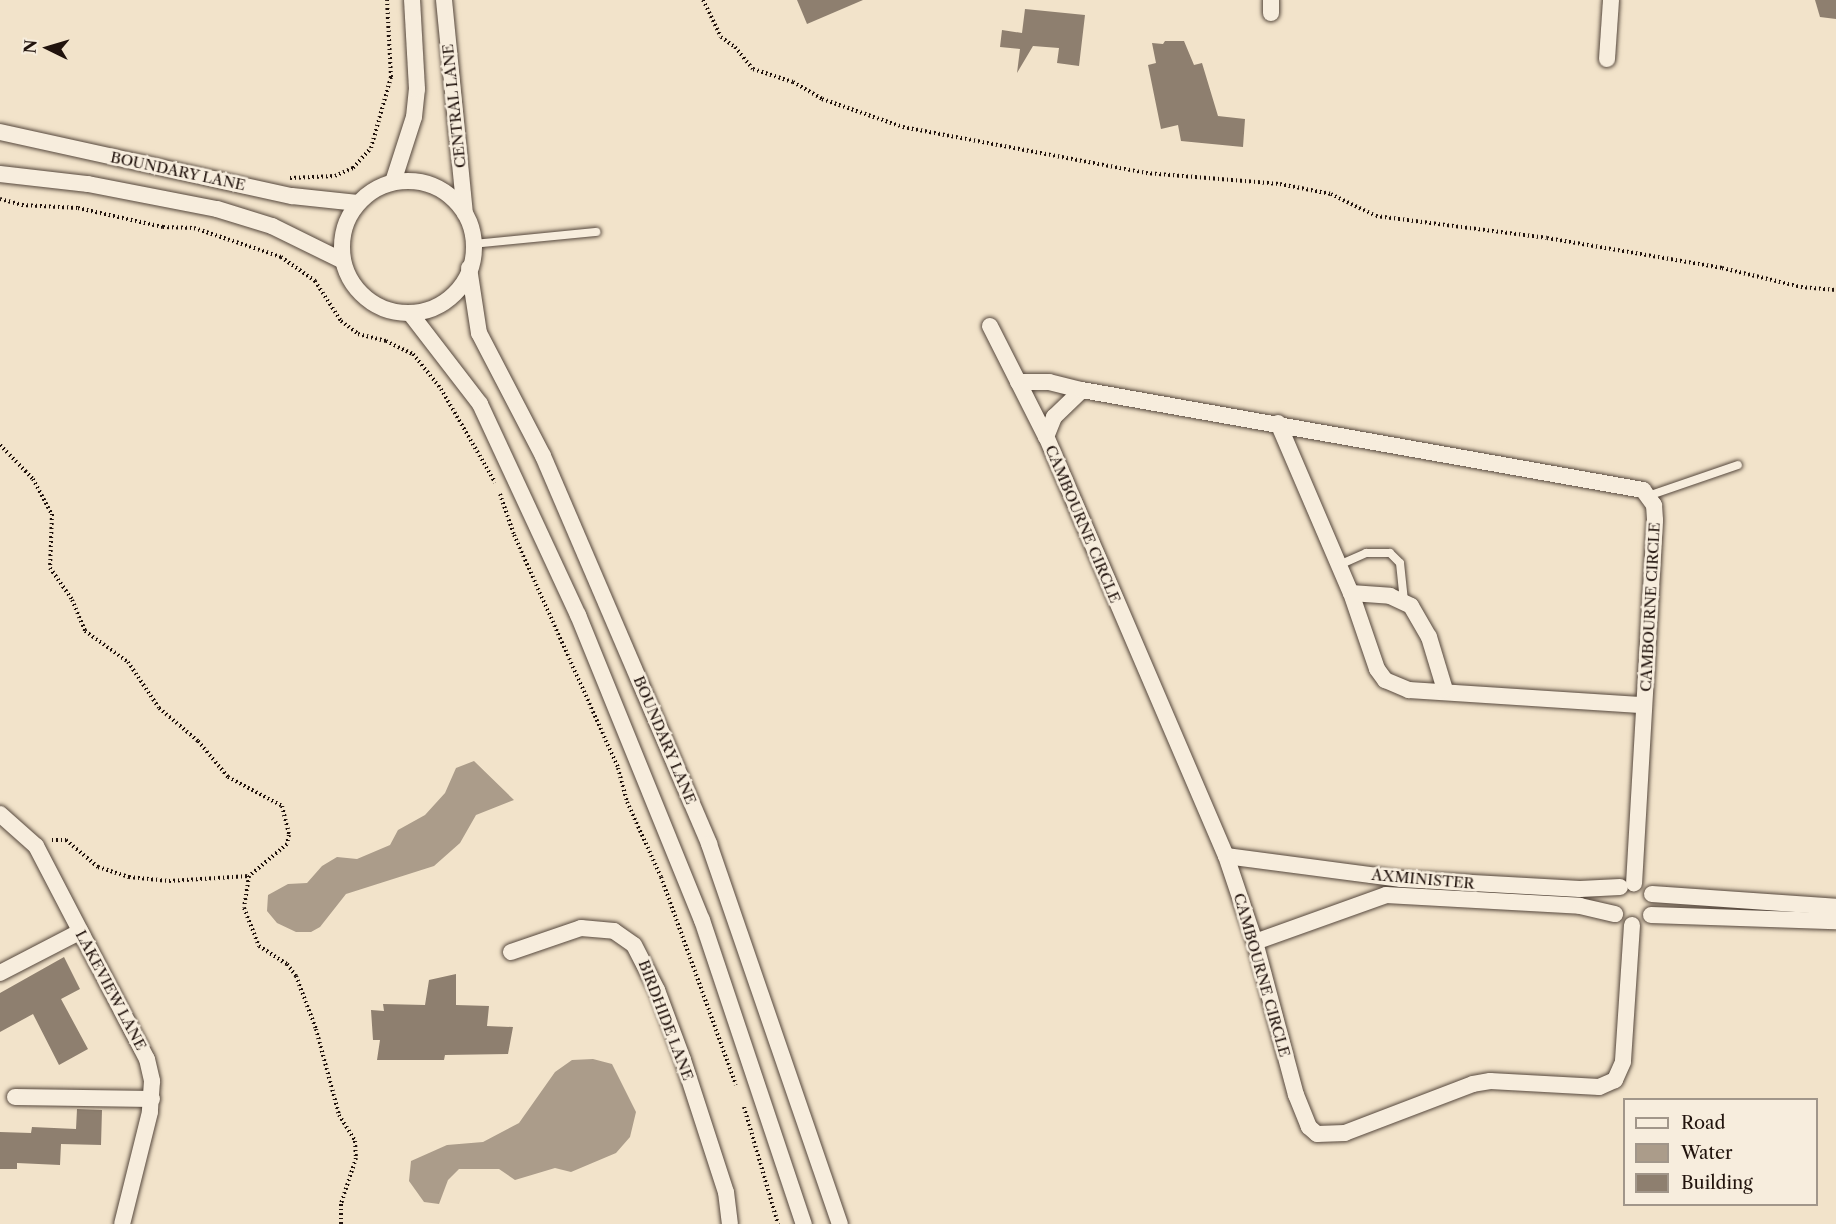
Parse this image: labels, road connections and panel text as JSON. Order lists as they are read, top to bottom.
{
  "streets": {
    "street": [
      "CENTRAL LANE",
      "BOUNDARY LANE",
      "CAMBOURNE CIRCLE",
      "AXMINISTER",
      "LAKEVIEW LANE",
      "BIRDHIDE LANE"
    ]
  },
  "crossings": [
    ["CENTRAL LANE", "BOUNDARY LANE"],
    ["CAMBOURNE CIRCLE", "AXMINISTER"]
  ],
  "legend": ["Road", "Water", "Building"],
  "north": "left"
}
